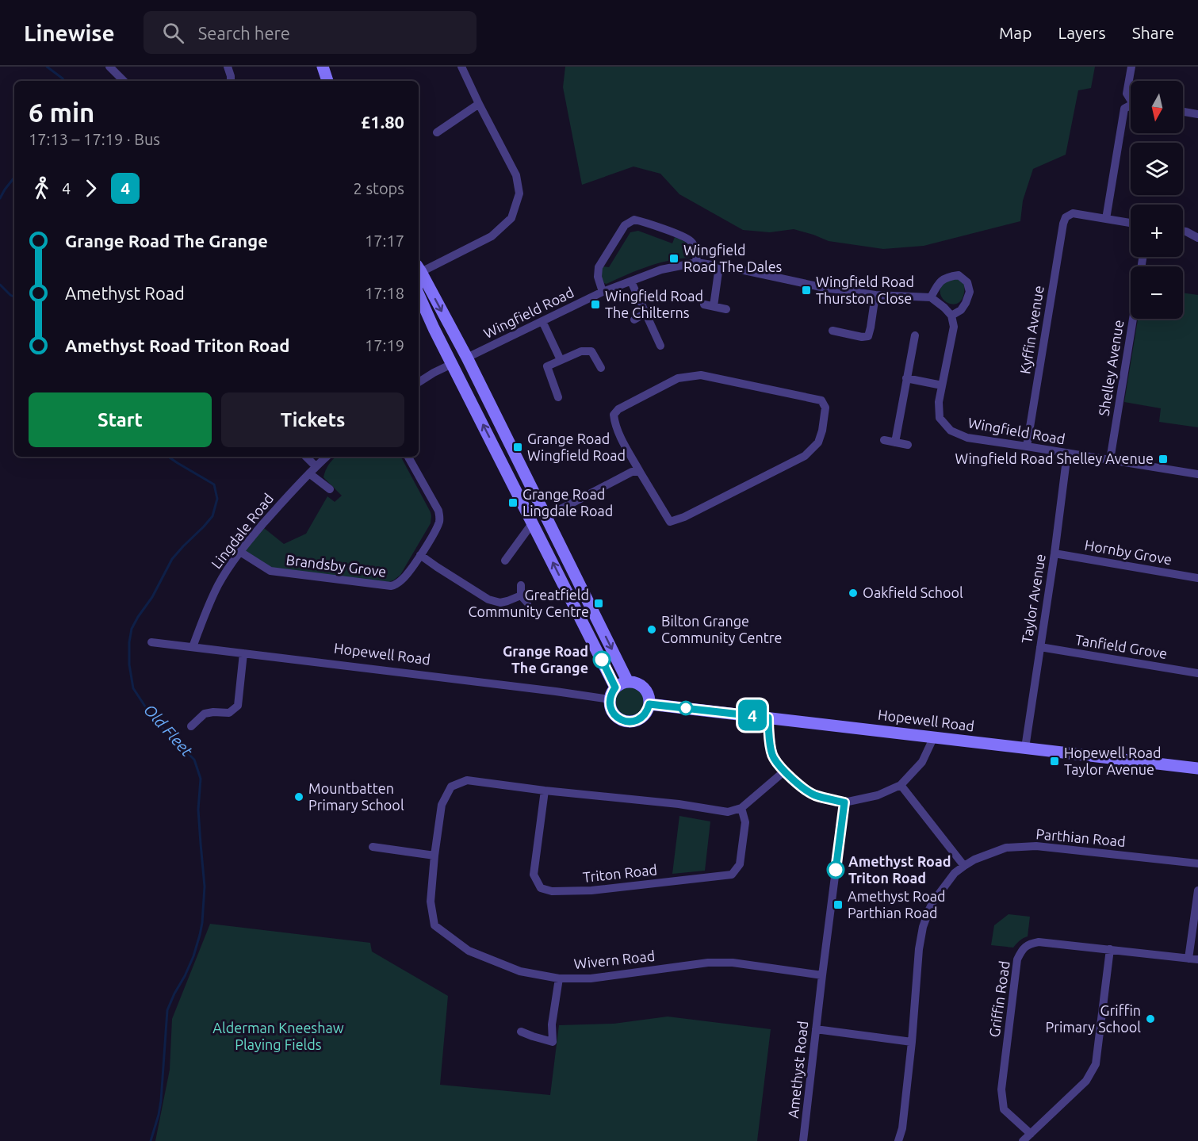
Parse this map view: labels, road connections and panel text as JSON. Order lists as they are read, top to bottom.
{
  "streets": {
    "street": [
      "Wingfield Road",
      "Kyffin Avenue",
      "Shelley Avenue",
      "Lingdale Road",
      "Hornby Grove",
      "Brandsby Grove",
      "Taylor Avenue",
      "Tanfield Grove",
      "Hopewell Road",
      "Parthian Road",
      "Triton Road",
      "Wivern Road",
      "Griffin Road",
      "Amethyst Road"
    ]
  },
  "crossings": [
    ["Wingfield Road", "Kyffin Avenue"],
    ["Wingfield Road", "Shelley Avenue"],
    ["Wingfield Road", "Taylor Avenue"],
    ["Lingdale Road", "Brandsby Grove"],
    ["Lingdale Road", "Hopewell Road"],
    ["Hornby Grove", "Taylor Avenue"],
    ["Taylor Avenue", "Tanfield Grove"],
    ["Taylor Avenue", "Hopewell Road"],
    ["Triton Road", "Wivern Road"],
    ["Wivern Road", "Amethyst Road"]
  ],
  "water": ["Old Fleet"],
  "parks": ["Alderman Kneeshaw Playing Fields"],
  "places": {
    "transit": [
      "Wingfield Road The Dales",
      "Wingfield Road Thurston Close",
      "Wingfield Road The Chilterns",
      "Grange Road Wingfield Road",
      "Wingfield Road Shelley Avenue",
      "Grange Road Lingdale Road",
      "Greatfield Community Centre",
      "Hopewell Road Taylor Avenue",
      "Amethyst Road Parthian Road"
    ],
    "other": [
      "Oakfield School",
      "Bilton Grange Community Centre",
      "Grange Road The Grange",
      "Mountbatten Primary School",
      "Amethyst Road Triton Road",
      "Griffin Primary School"
    ]
  },
  "lines": ["bus line 4"],
  "north": "bottom",
  "page": {
    "header": "Linewise",
    "search": "Search here",
    "nav": ["Map", "Layers", "Share"],
    "on_map": "4",
    "map_buttons": ["+", "−"],
    "heading": ["6 min", "17:13 – 17:19 · Bus", "£1.80"],
    "legs": ["4", "4", "2 stops"],
    "list": [
      {
        "name": "Grange Road The Grange",
        "value": "17:17"
      },
      {
        "name": "Amethyst Road",
        "value": "17:18"
      },
      {
        "name": "Amethyst Road Triton Road",
        "value": "17:19"
      }
    ],
    "buttons": ["Start", "Tickets"]
  }
}
